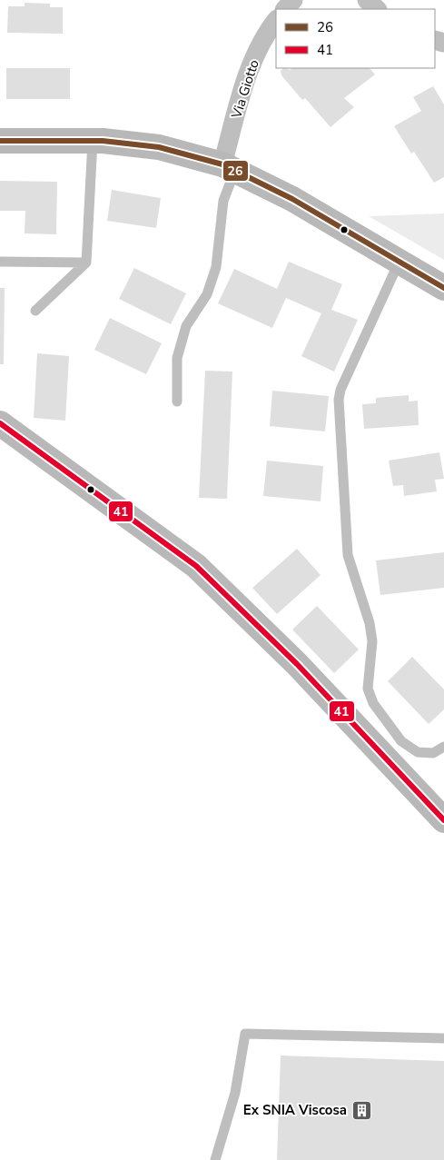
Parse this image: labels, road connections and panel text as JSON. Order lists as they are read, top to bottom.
{
  "streets": {
    "street": ["Via Giotto"]
  },
  "places": {
    "building": ["Ex SNIA Viscosa"]
  },
  "lines": ["transit line 26", "transit line 41"],
  "legend": ["26", "41"]
}
